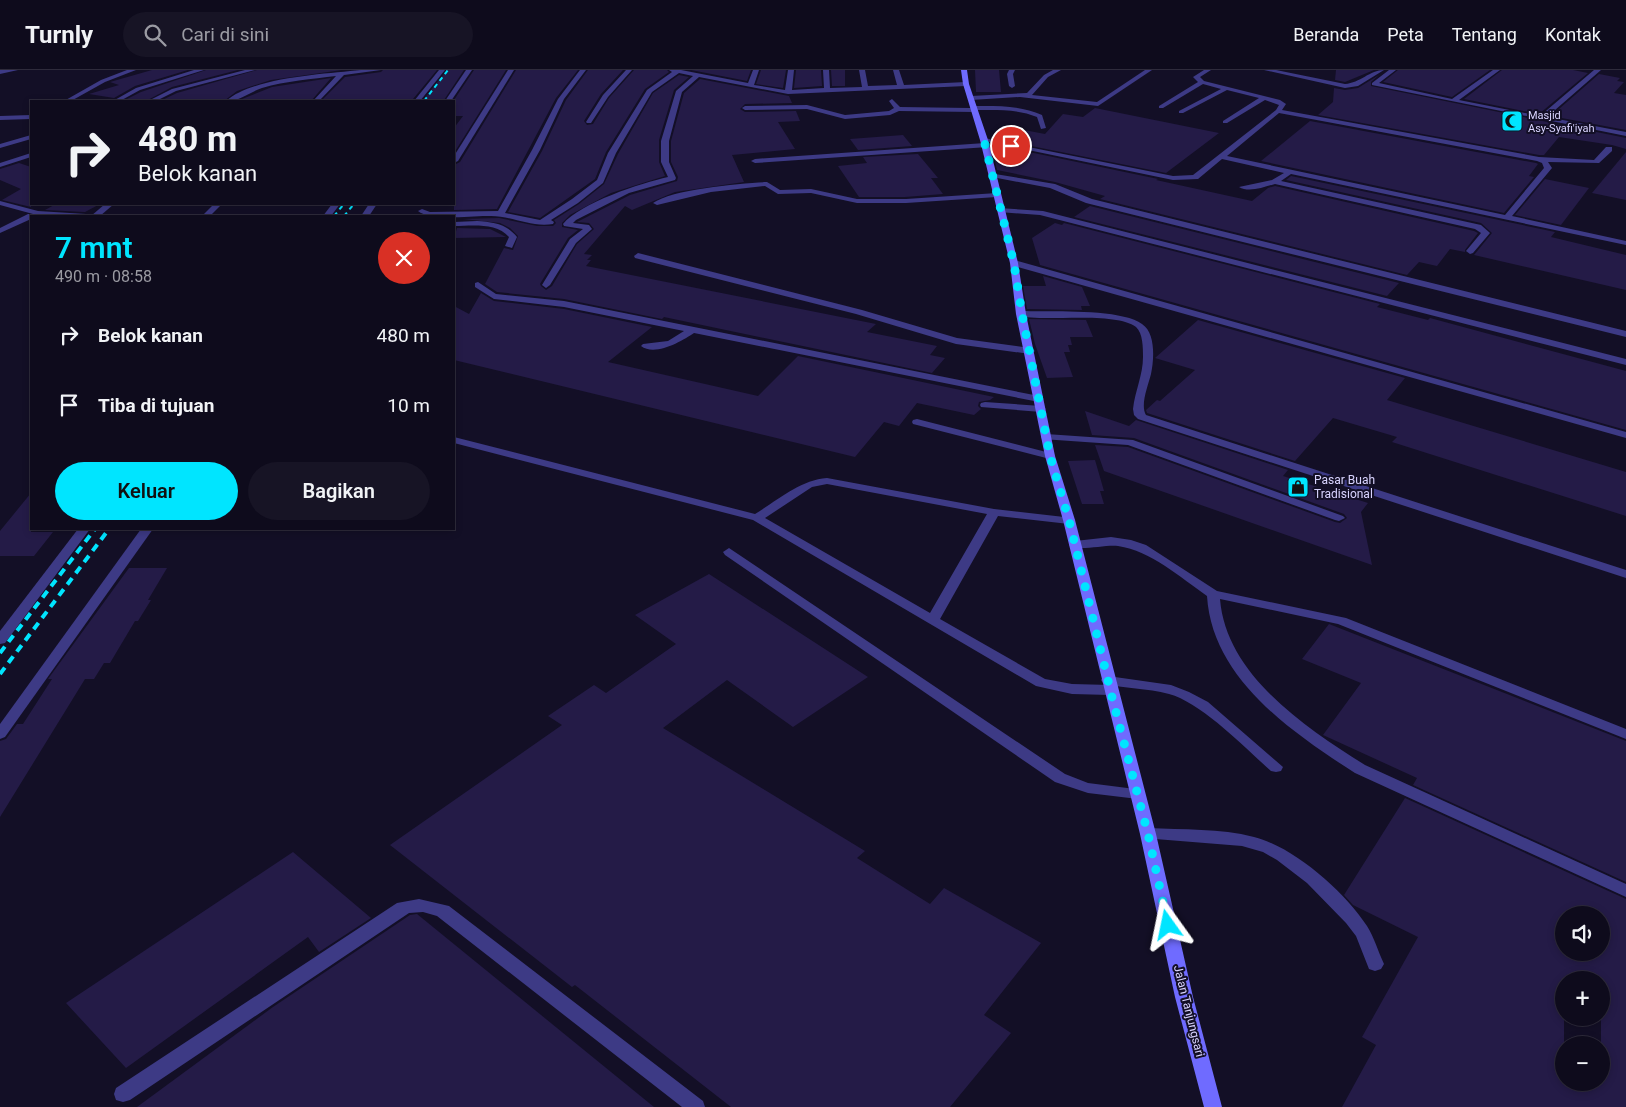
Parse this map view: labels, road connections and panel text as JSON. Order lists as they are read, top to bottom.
{
  "streets": {
    "main road": ["Jalan Tanjungsari"]
  },
  "places": {
    "mosque": ["Masjid Asy-Syafi'iyah"],
    "shop": ["Pasar Buah Tradisional"]
  },
  "page": {
    "header": "Turnly",
    "search": "Cari di sini",
    "nav": [
      "Beranda",
      "Peta",
      "Tentang",
      "Kontak"
    ],
    "turn": ["480 m", "Belok kanan"],
    "heading": ["7 mnt", "490 m · 08:58"],
    "list": [
      {
        "name": "Belok kanan",
        "value": "480 m"
      },
      {
        "name": "Tiba di tujuan",
        "value": "10 m"
      }
    ],
    "buttons": ["Keluar", "Bagikan"],
    "map_buttons": ["+", "−"]
  }
}
